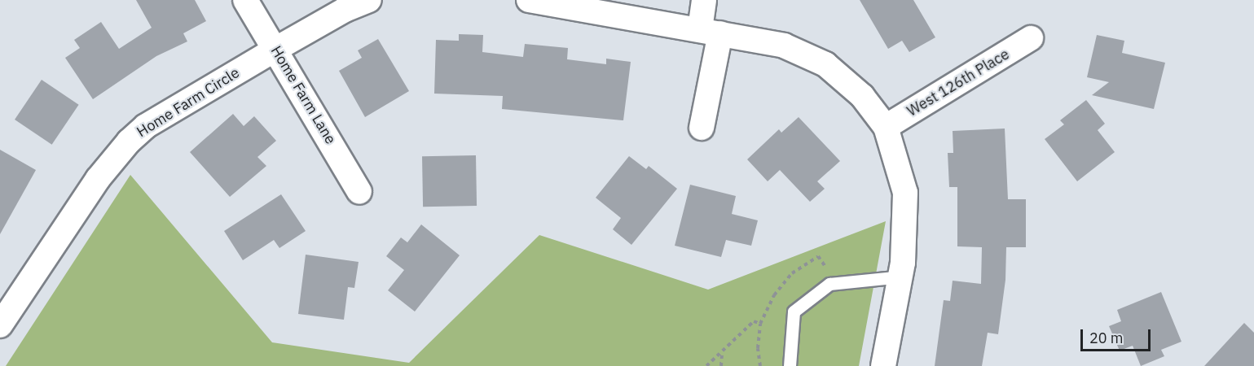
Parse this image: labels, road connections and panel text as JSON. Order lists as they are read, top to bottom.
{
  "streets": {
    "street": ["West 126th Place", "Home Farm Lane", "Home Farm Circle"]
  },
  "crossings": [
    ["Home Farm Lane", "Home Farm Circle"]
  ],
  "scale_bar": "20 m"
}
